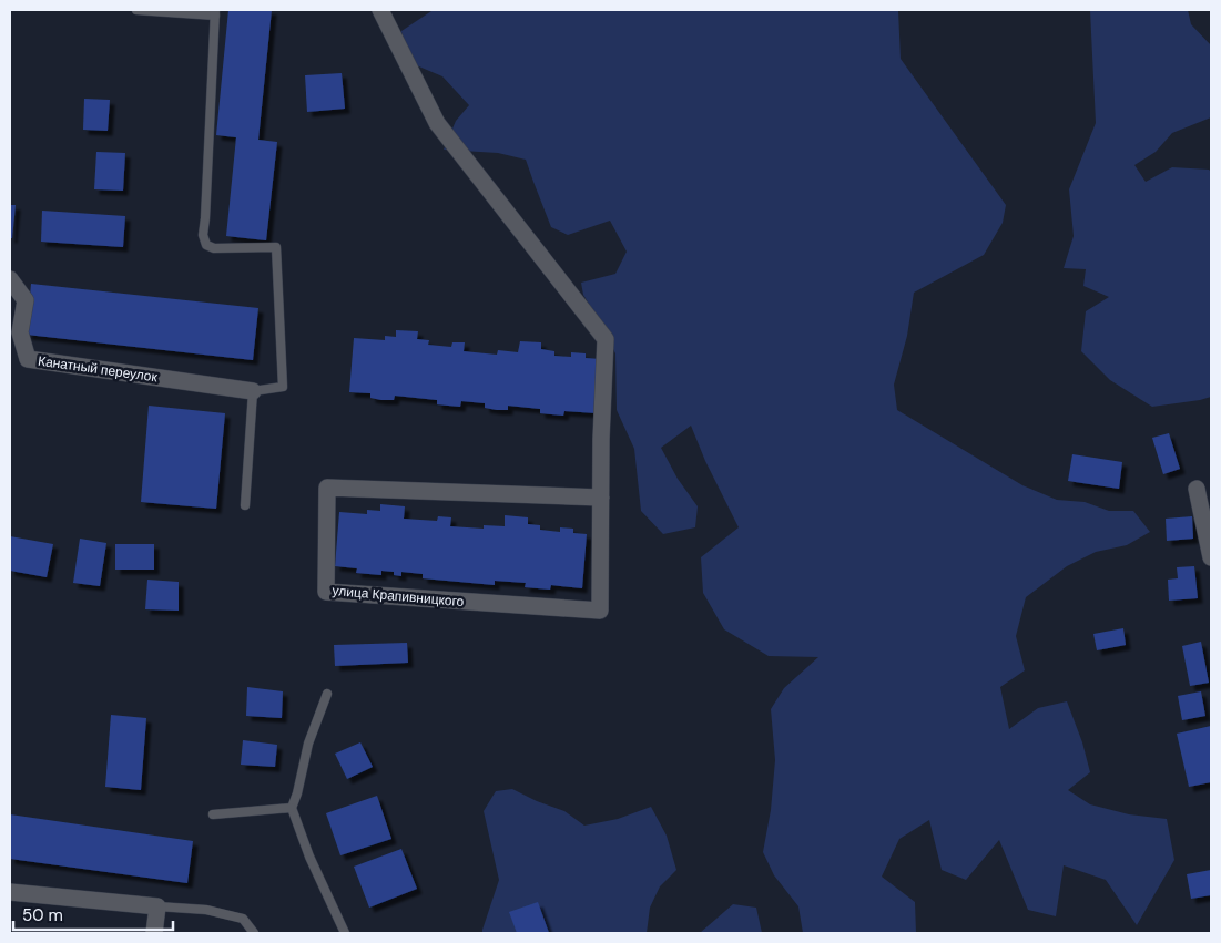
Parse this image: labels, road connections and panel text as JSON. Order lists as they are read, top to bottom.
{
  "streets": {
    "street": ["Канатный переулок", "улица Крапивницкого"]
  },
  "scale_bar": "50 m"
}
